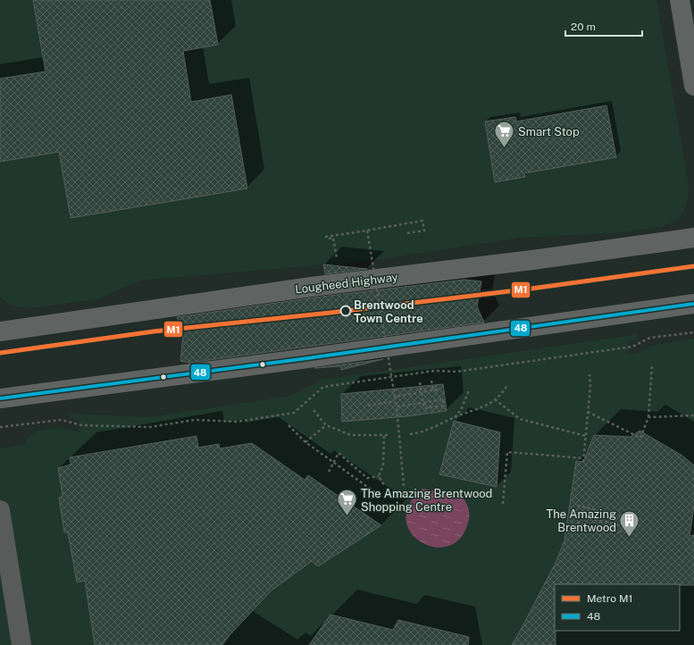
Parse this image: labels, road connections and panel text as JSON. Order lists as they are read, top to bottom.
{
  "streets": {
    "main road": ["Lougheed Highway"]
  },
  "places": {
    "supermarket": ["Smart Stop", "The Amazing Brentwood Shopping Centre"],
    "other": ["Brentwood Town Centre"],
    "building": ["The Amazing Brentwood"]
  },
  "lines": ["metro line M1", "transit line 48"],
  "legend": ["Metro M1", "48"],
  "scale_bar": "20 m"
}
